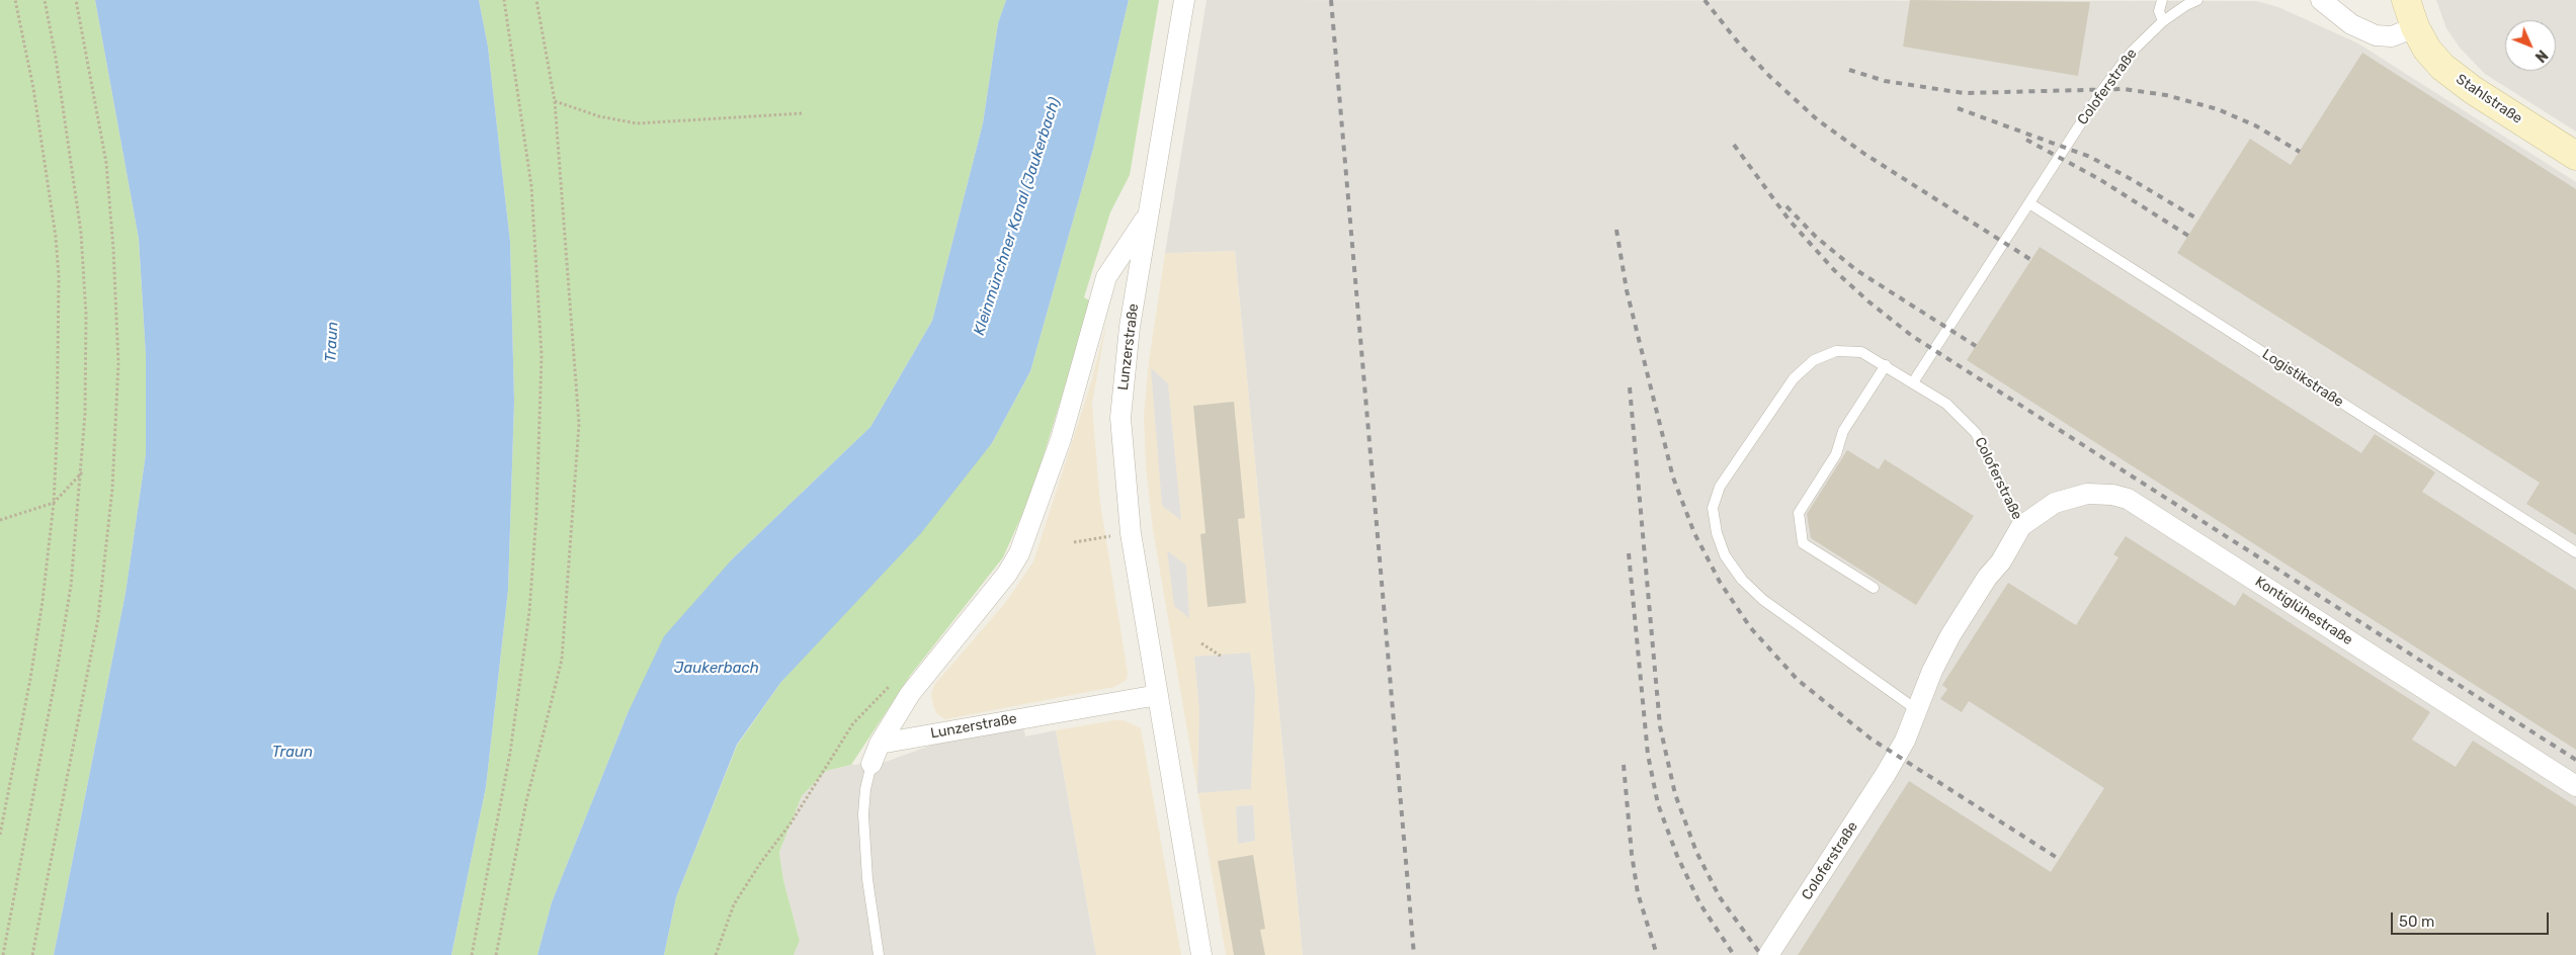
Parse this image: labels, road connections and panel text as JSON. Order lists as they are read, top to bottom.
{
  "streets": {
    "street": [
      "Coloferstraße",
      "Stahlstraße",
      "Lunzerstraße",
      "Kontiglühestraße"
    ],
    "lane": ["Logistikstraße"]
  },
  "crossings": [
    ["Coloferstraße", "Logistikstraße"],
    ["Coloferstraße", "Kontiglühestraße"]
  ],
  "water": ["Kleinmünchner Kanal (Jaukerbach)", "Traun", "Jaukerbach"],
  "scale_bar": "50 m",
  "north": "bottom right"
}
